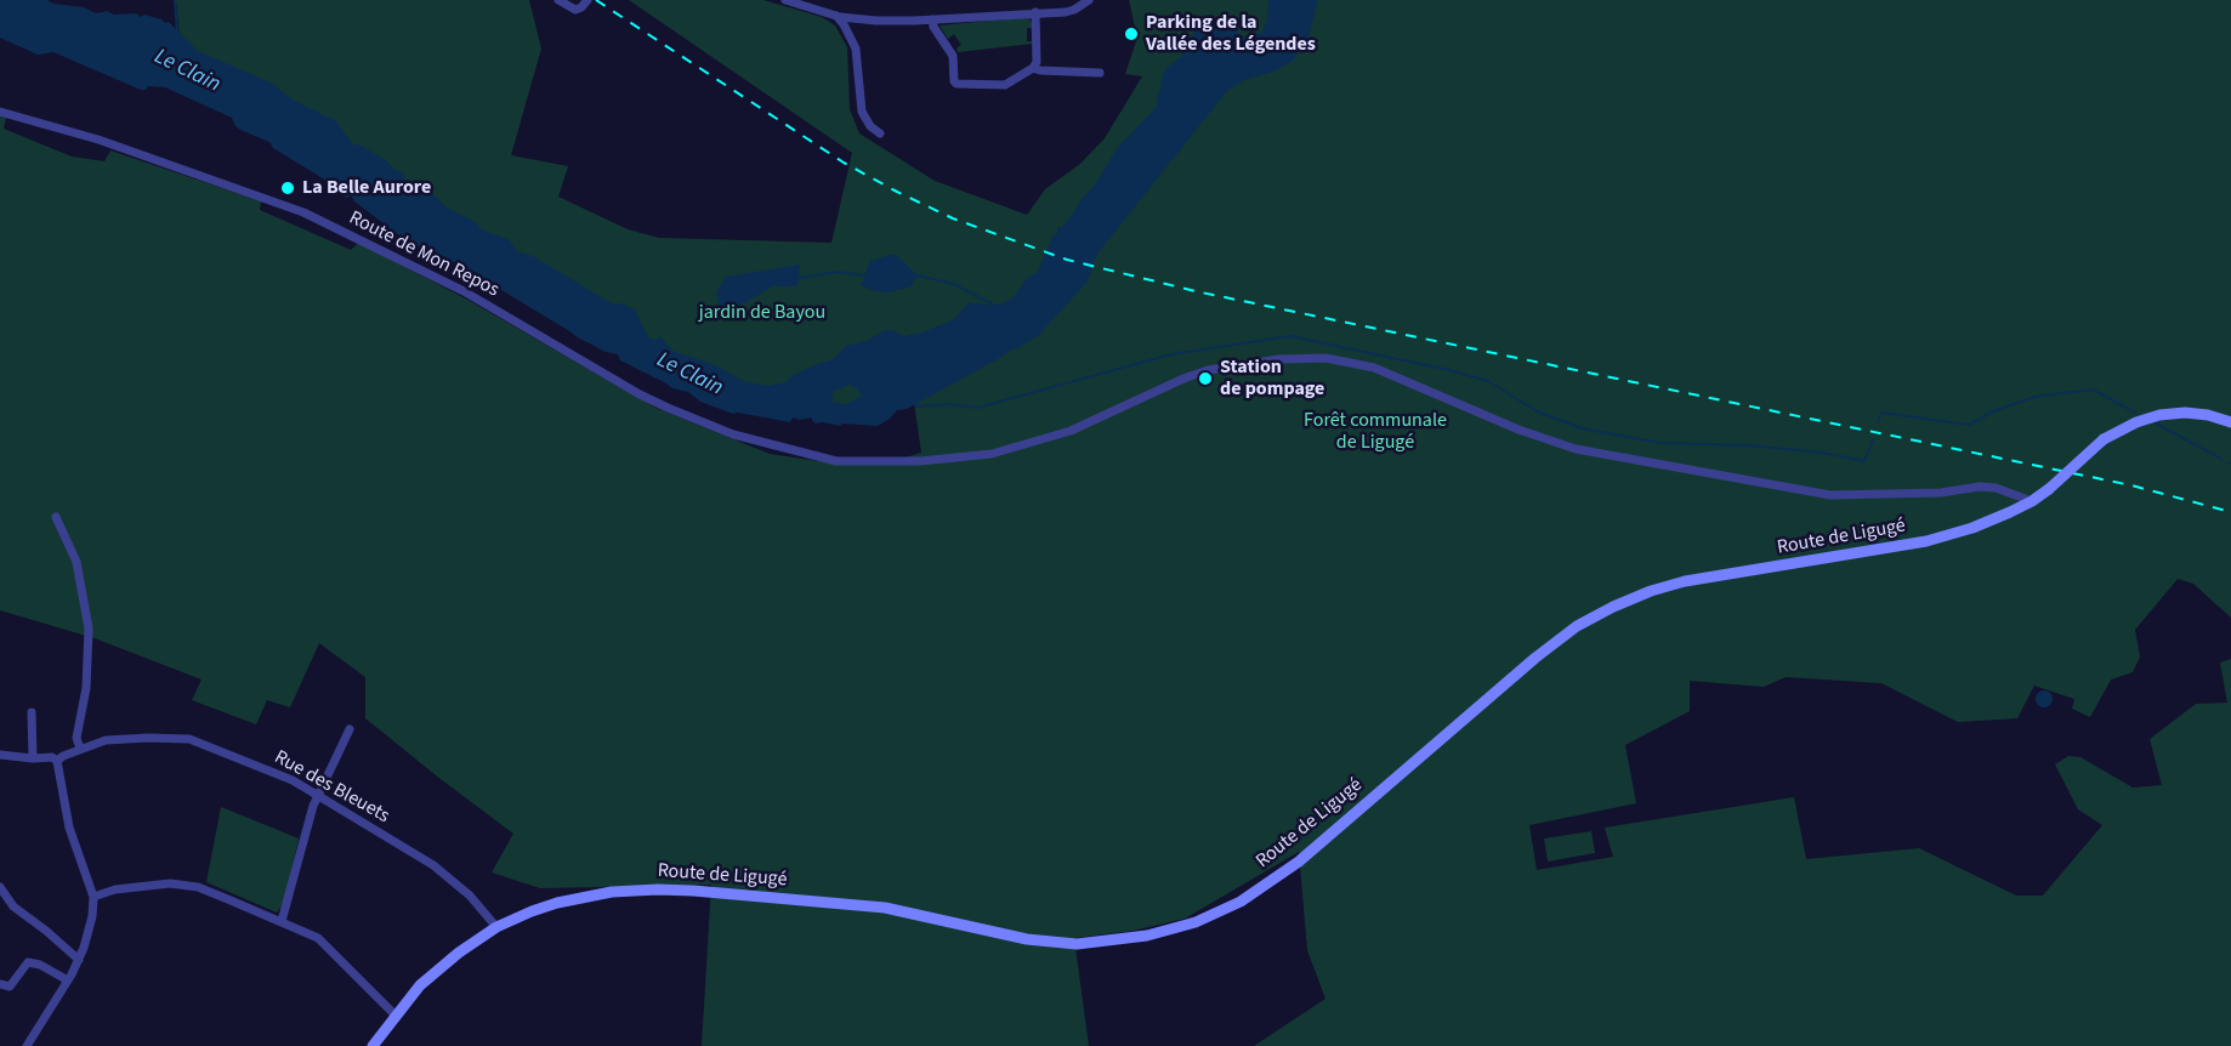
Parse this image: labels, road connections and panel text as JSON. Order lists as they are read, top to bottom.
{
  "streets": {
    "street": ["Route de Mon Repos", "Route de Ligugé", "Rue des Bleuets"]
  },
  "crossings": [
    ["Route de Ligugé", "Rue des Bleuets"]
  ],
  "water": ["Le Clain"],
  "parks": ["jardin de Bayou", "Forêt communale de Ligugé"],
  "places": ["Parking de la Vallée des Légendes", "La Belle Aurore", "Station de pompage"]
}
